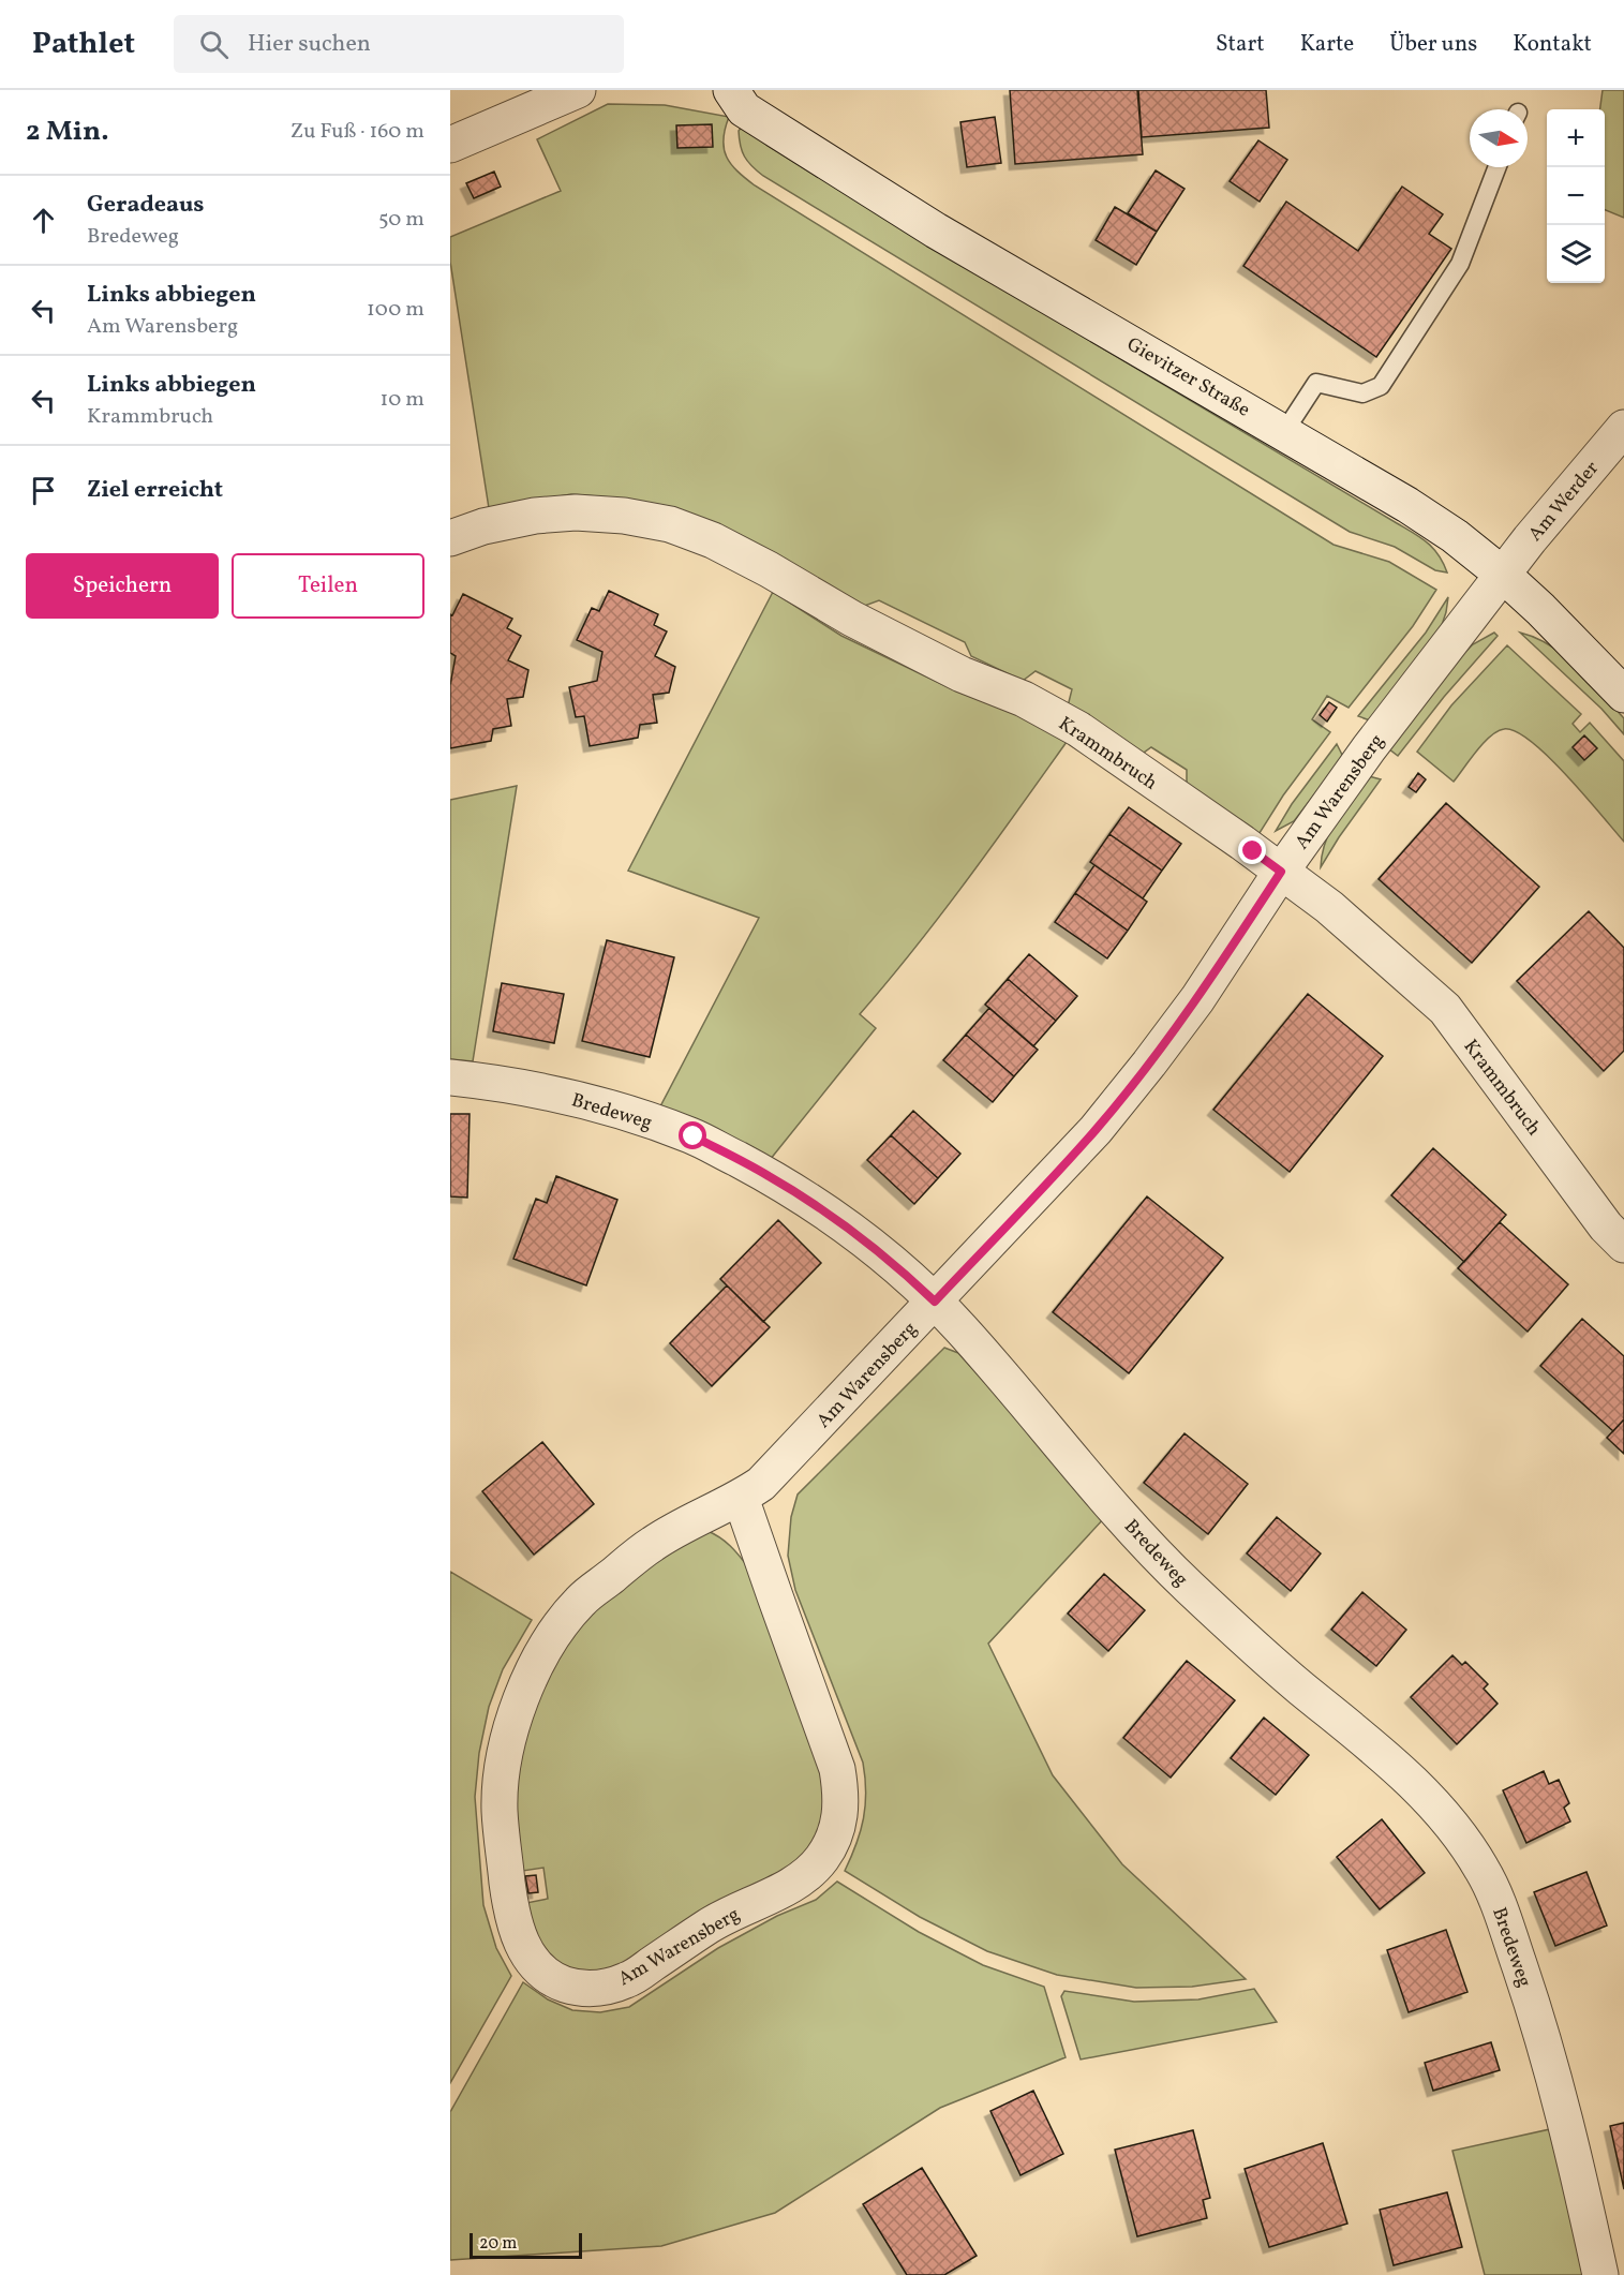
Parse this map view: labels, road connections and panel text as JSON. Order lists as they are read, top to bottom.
{
  "streets": {
    "street": [
      "Gievitzer Straße",
      "Am Werder",
      "Krammbruch",
      "Am Warensberg",
      "Bredeweg"
    ]
  },
  "crossings": [
    ["Gievitzer Straße", "Am Werder"],
    ["Gievitzer Straße", "Am Warensberg"],
    ["Am Werder", "Am Warensberg"],
    ["Krammbruch", "Am Warensberg"],
    ["Am Warensberg", "Bredeweg"]
  ],
  "scale_bar": "20 m",
  "north": "right",
  "page": {
    "header": "Pathlet",
    "search": "Hier suchen",
    "nav": [
      "Start",
      "Karte",
      "Über uns",
      "Kontakt"
    ],
    "heading": ["2 Min.", "Zu Fuß · 160 m"],
    "map_buttons": ["+", "−"],
    "list": [
      ["Geradeaus", "Bredeweg", "50 m"],
      ["Links abbiegen", "Am Warensberg", "100 m"],
      ["Links abbiegen", "Krammbruch", "10 m"],
      "Ziel erreicht"
    ],
    "buttons": ["Speichern", "Teilen"],
    "scale": "20 m"
  }
}
